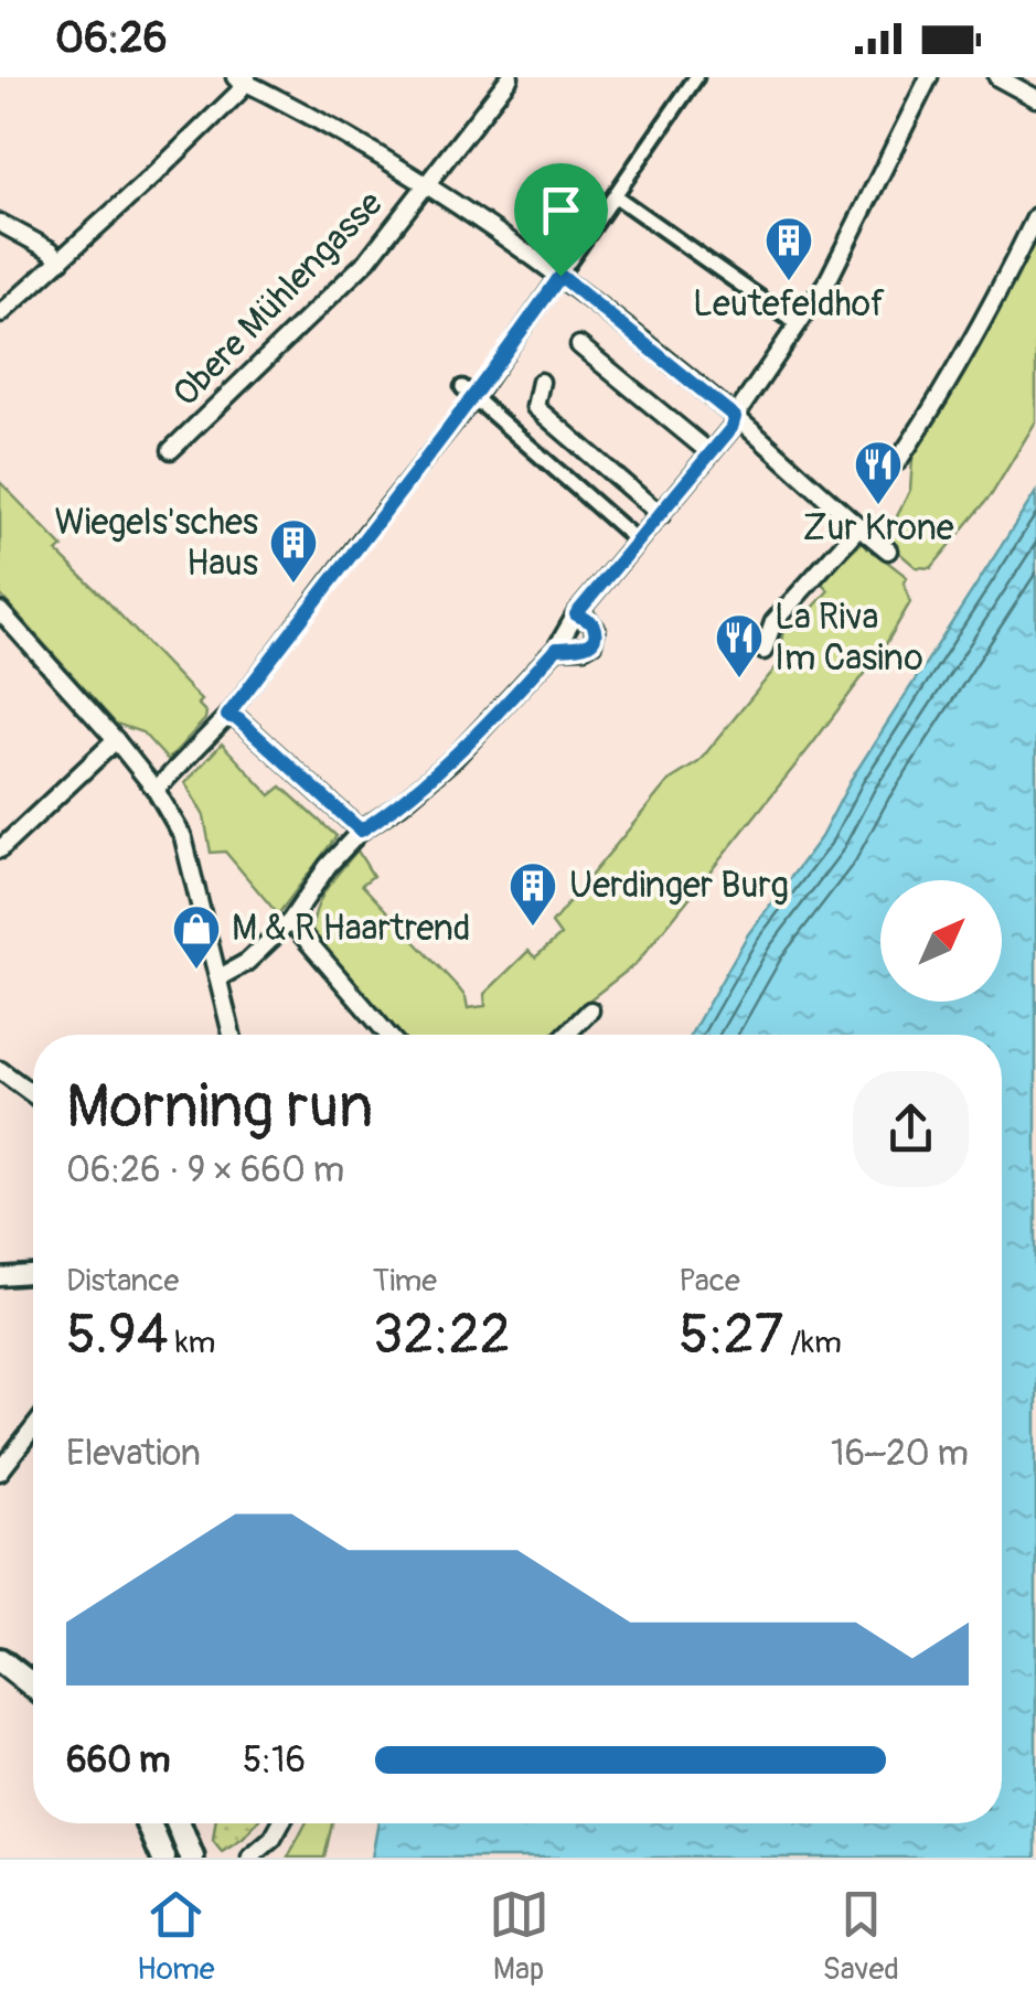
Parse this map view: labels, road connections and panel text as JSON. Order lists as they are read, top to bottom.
{
  "streets": {
    "street": ["Obere Mühlengasse"]
  },
  "places": {
    "building": ["Leutefeldhof", "Wiegels'sches Haus", "Uerdinger Burg"],
    "restaurant": ["Zur Krone", "La Riva Im Casino"],
    "shop": ["M & R Haartrend"]
  },
  "north": "top right",
  "page": {
    "status": "06:26",
    "heading": ["Morning run", "06:26 · 9 × 660 m"],
    "stats": [
      ["Distance", "5.94 km"],
      ["Time", "32:22"],
      ["Pace", "5:27 /km"]
    ],
    "chart": ["Elevation", "16–20 m"],
    "list": [
      {
        "name": "660 m",
        "note": "5:16"
      }
    ],
    "tabs": ["Home", "Map", "Saved"]
  }
}
